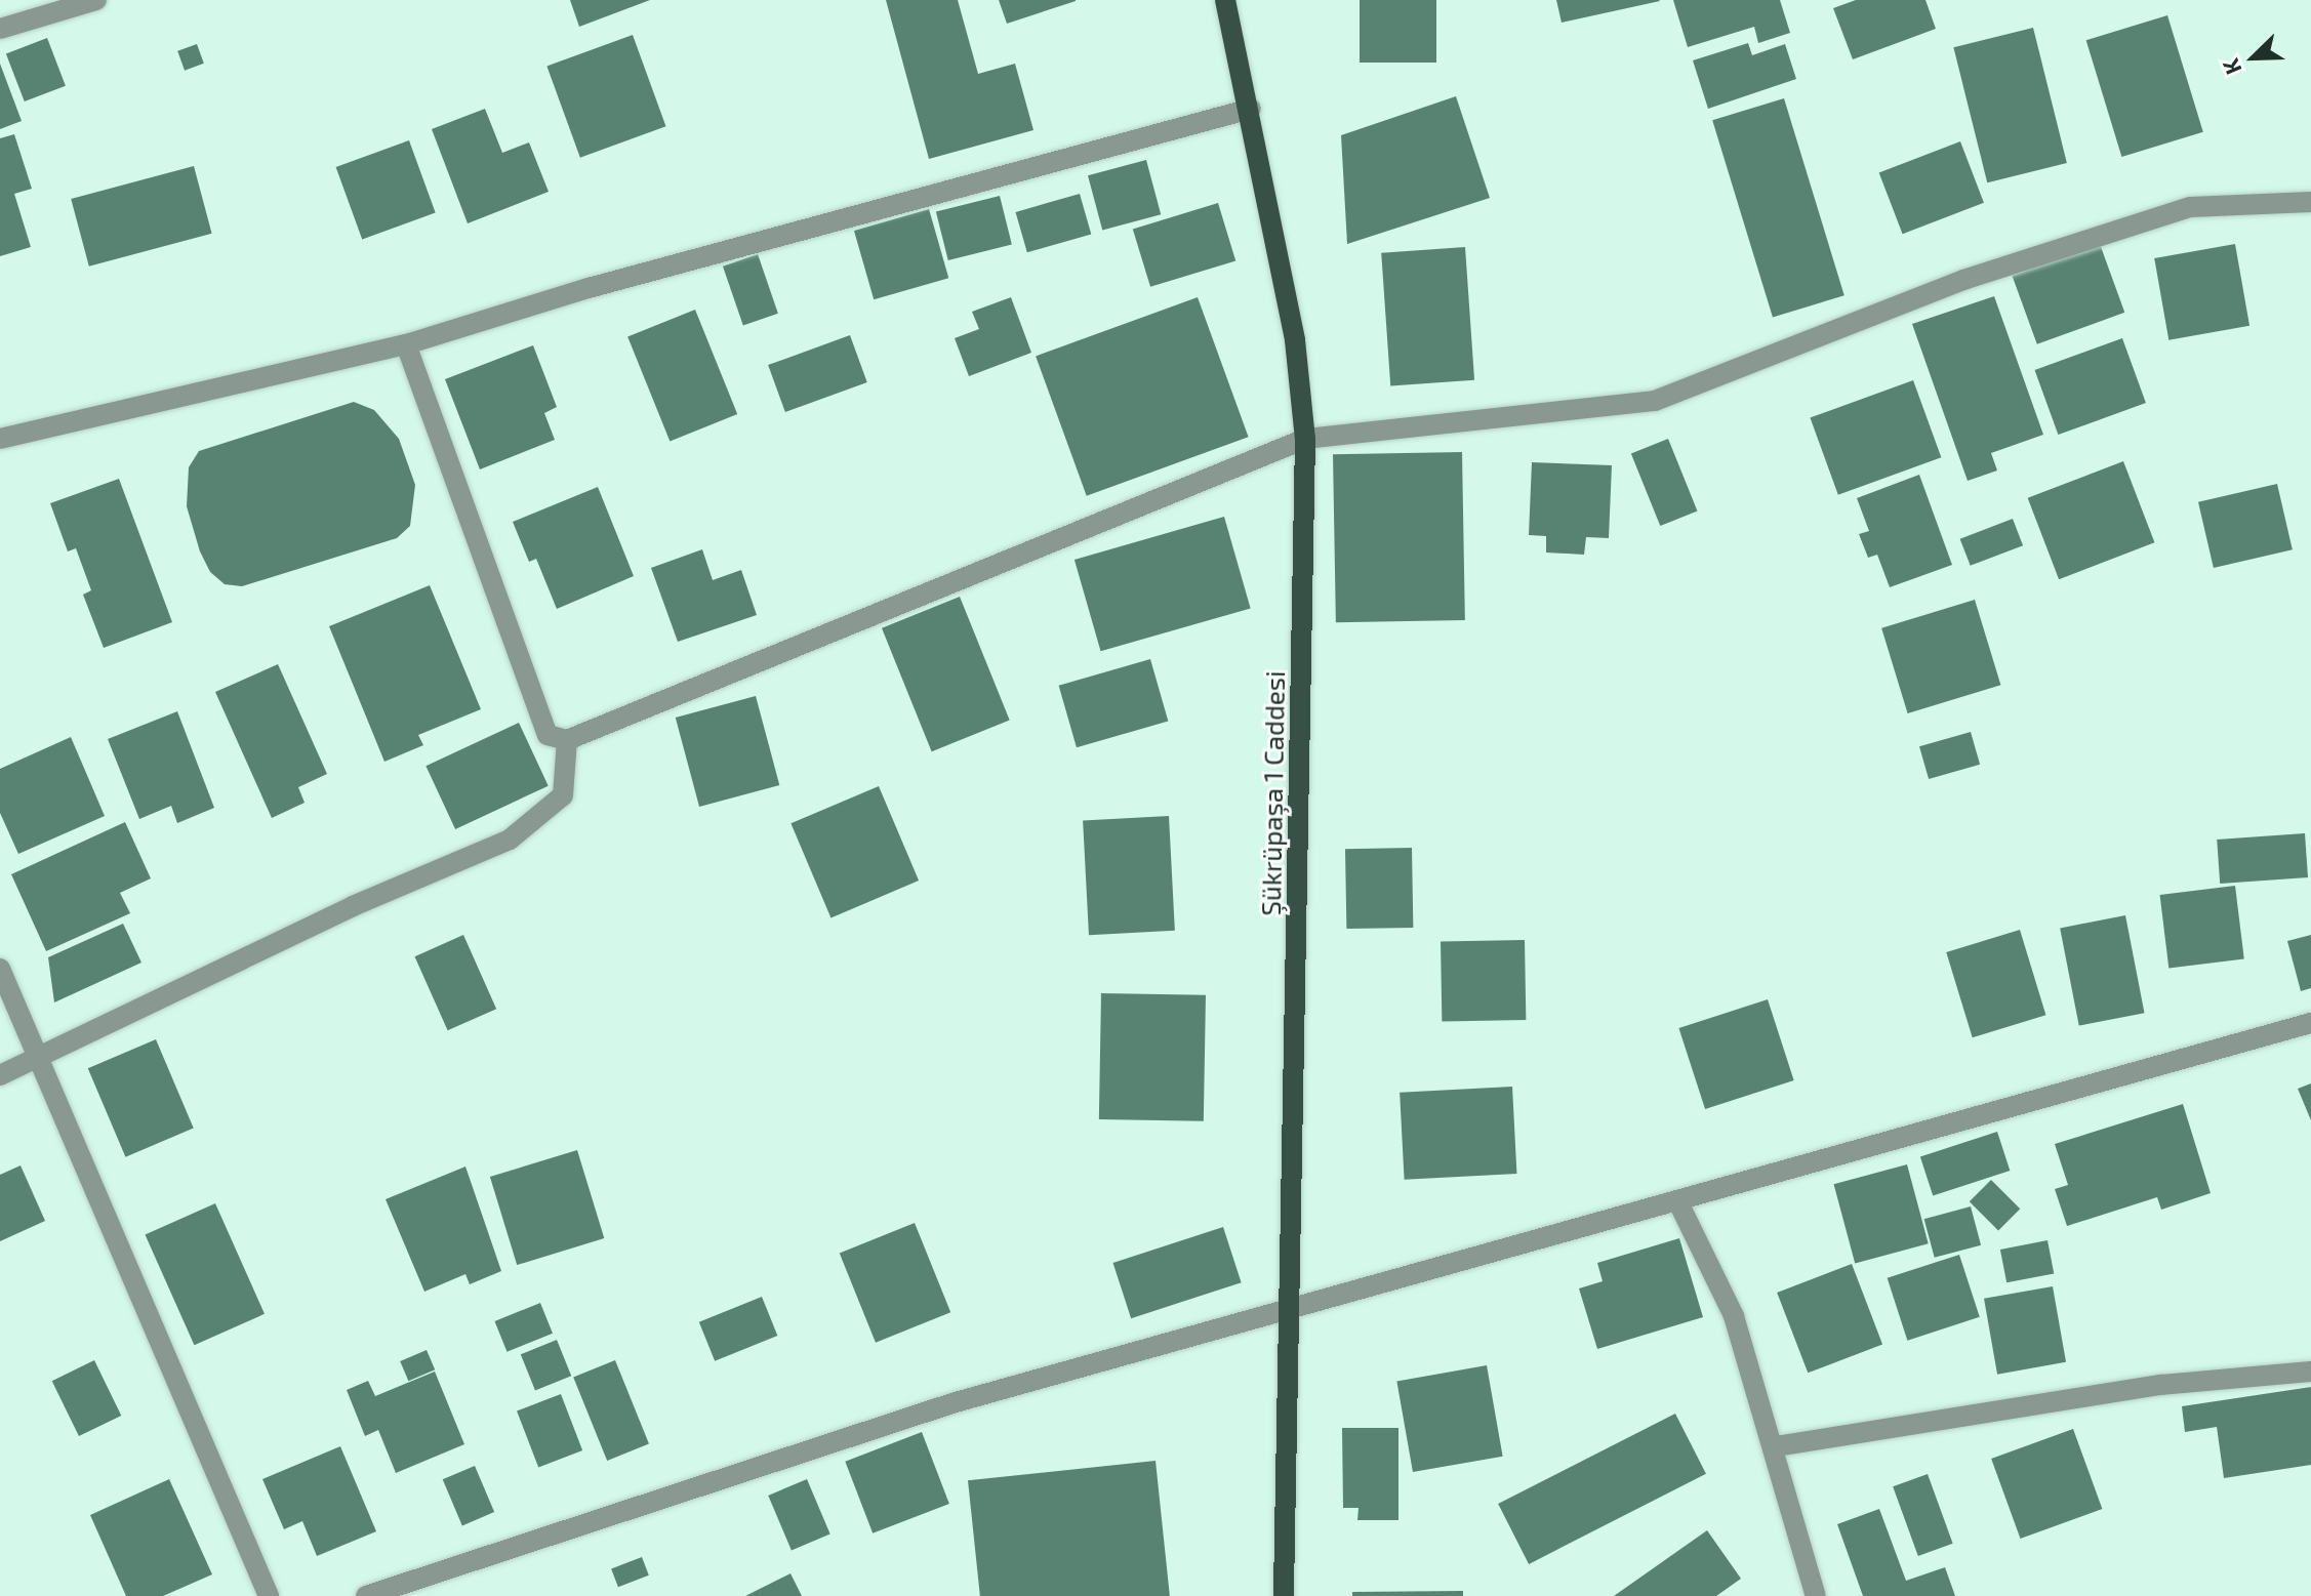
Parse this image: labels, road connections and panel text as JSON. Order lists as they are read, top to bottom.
{
  "streets": {
    "main road": ["Şükrüpaşa 1 Caddesi"]
  },
  "north": "bottom left"
}
